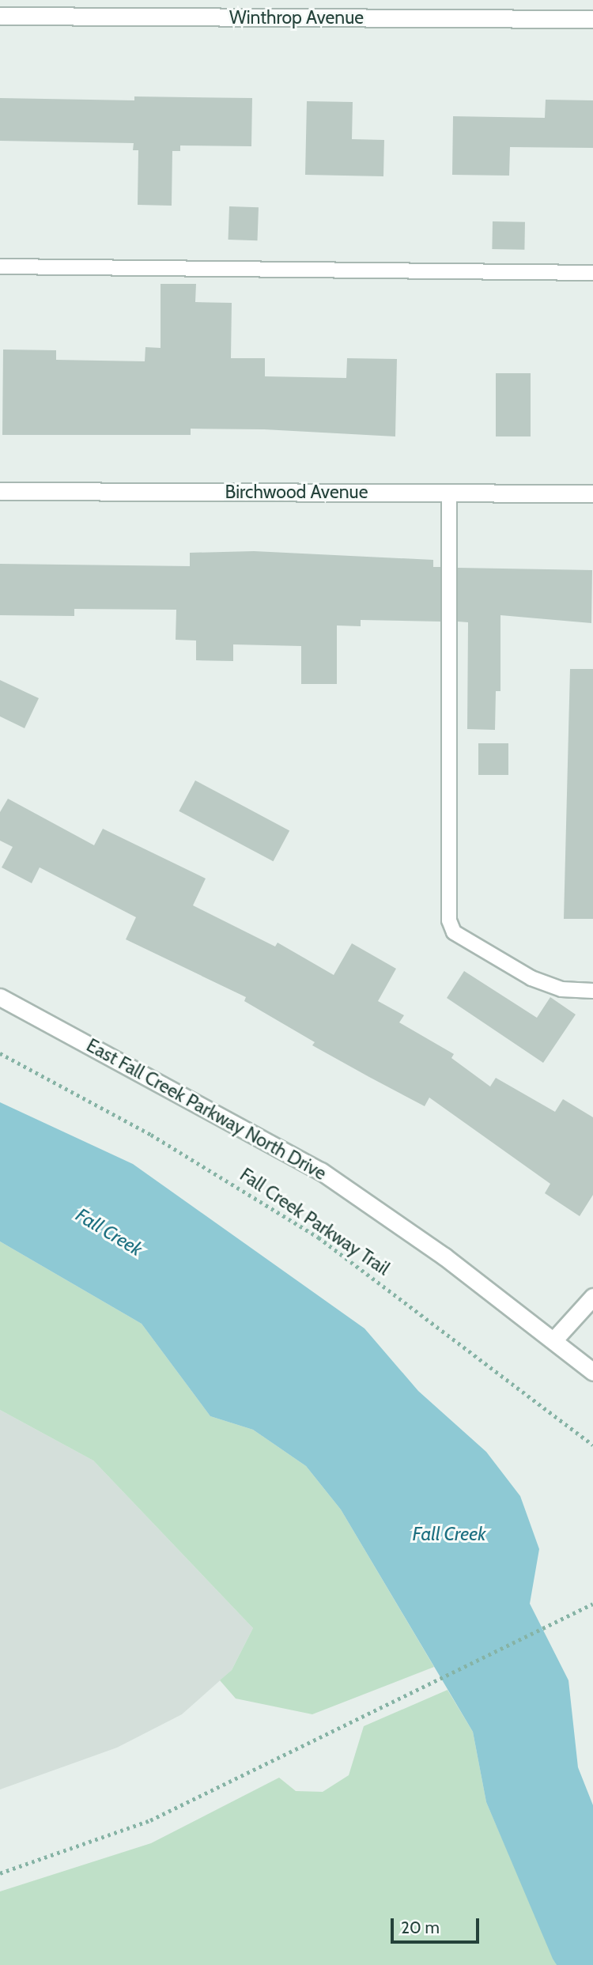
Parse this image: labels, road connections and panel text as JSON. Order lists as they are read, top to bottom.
{
  "streets": {
    "street": ["Winthrop Avenue", "Birchwood Avenue", "East Fall Creek Parkway North Drive"],
    "path": ["Fall Creek Parkway Trail"]
  },
  "water": ["Fall Creek"],
  "scale_bar": "20 m"
}
